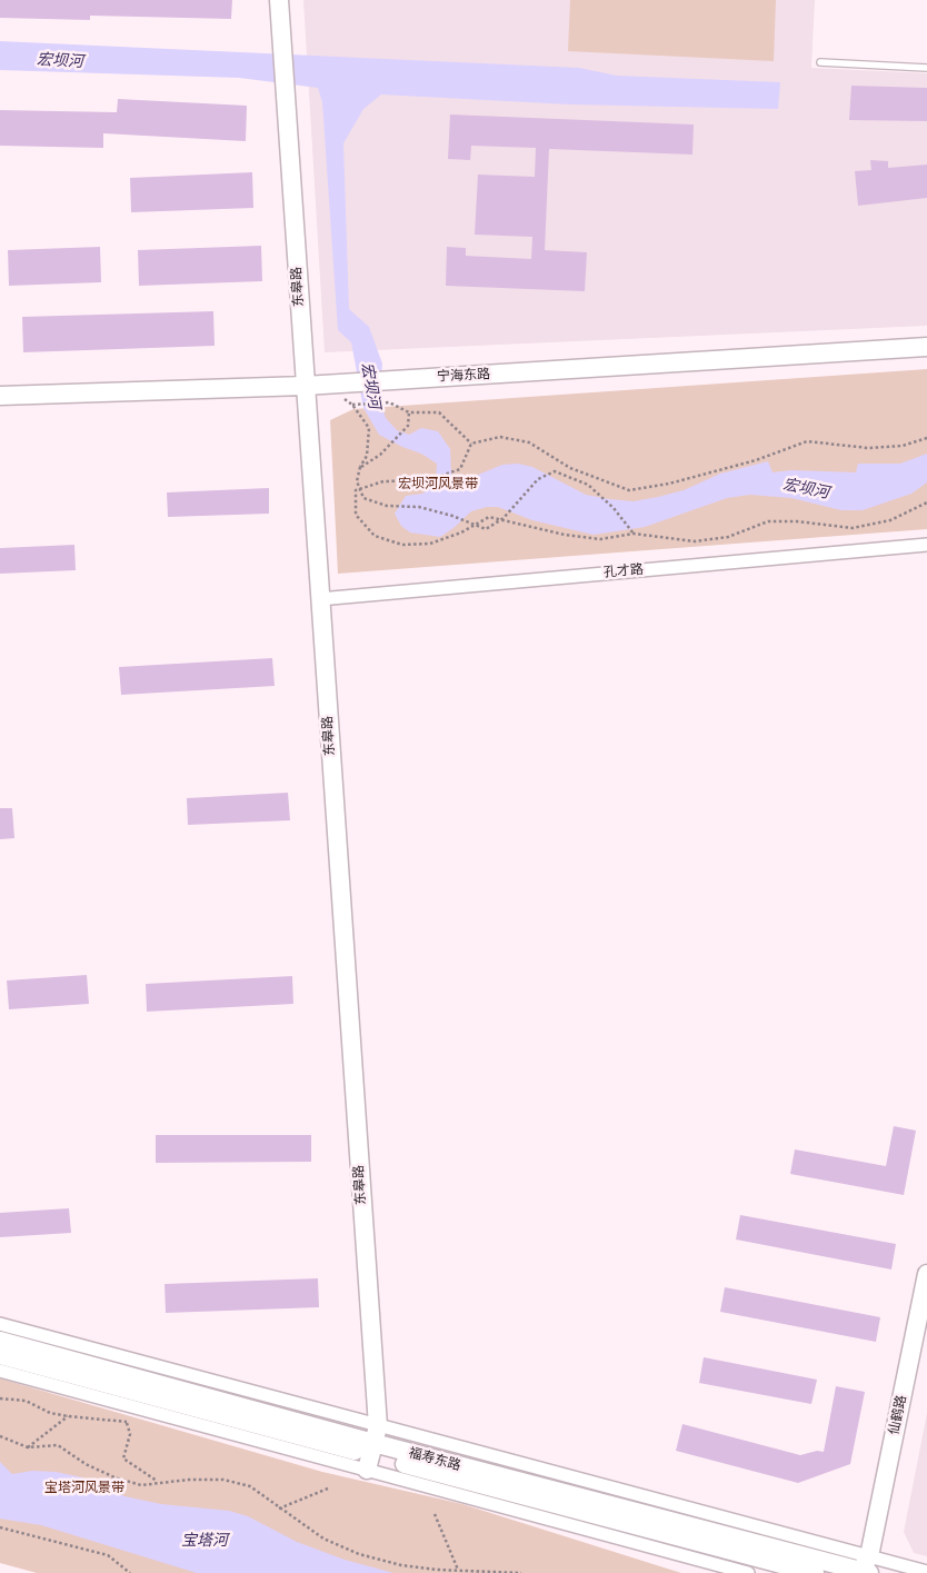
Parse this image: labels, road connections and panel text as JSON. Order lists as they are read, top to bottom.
{
  "streets": {
    "street": [
      "东皋路",
      "宁海东路",
      "孔才路",
      "仙鹤路",
      "福寿东路"
    ]
  },
  "crossings": [
    ["东皋路", "宁海东路"],
    ["东皋路", "孔才路"],
    ["东皋路", "福寿东路"],
    ["仙鹤路", "福寿东路"]
  ],
  "water": ["宏坝河", "宝塔河"],
  "parks": ["宏坝河风景带", "宝塔河风景带"]
}
